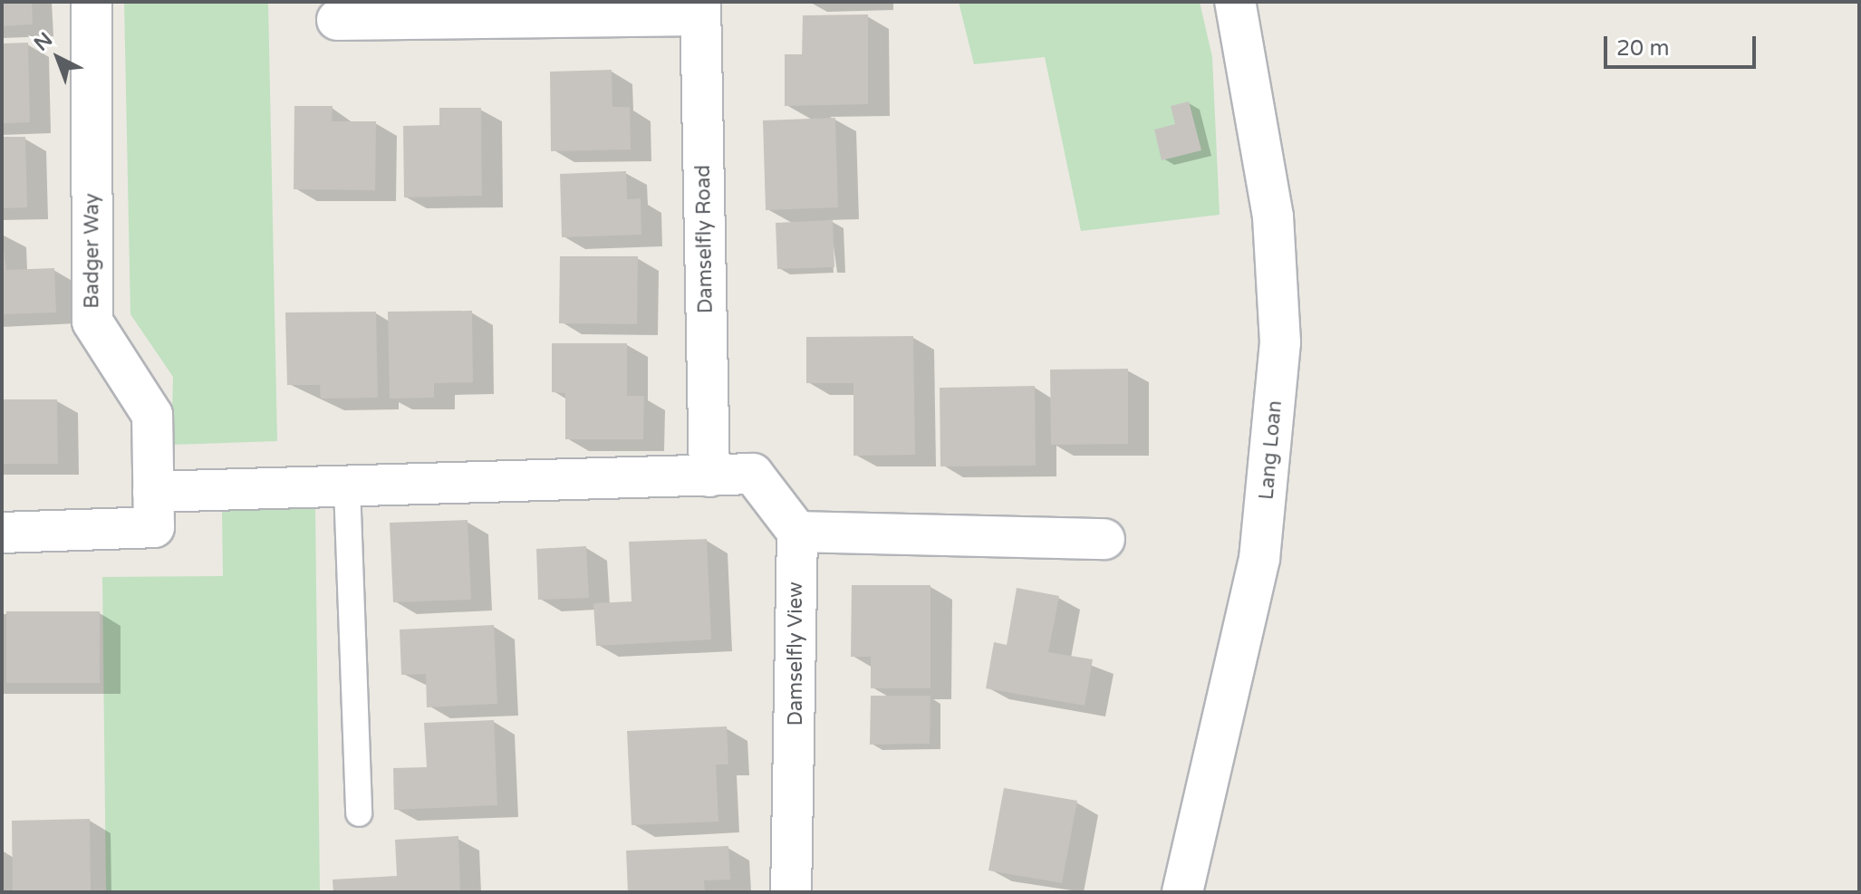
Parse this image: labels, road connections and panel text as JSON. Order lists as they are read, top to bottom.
{
  "streets": {
    "street": [
      "Damselfly Road",
      "Badger Way",
      "Lang Loan",
      "Damselfly View"
    ]
  },
  "scale_bar": "20 m",
  "north": "top left"
}
